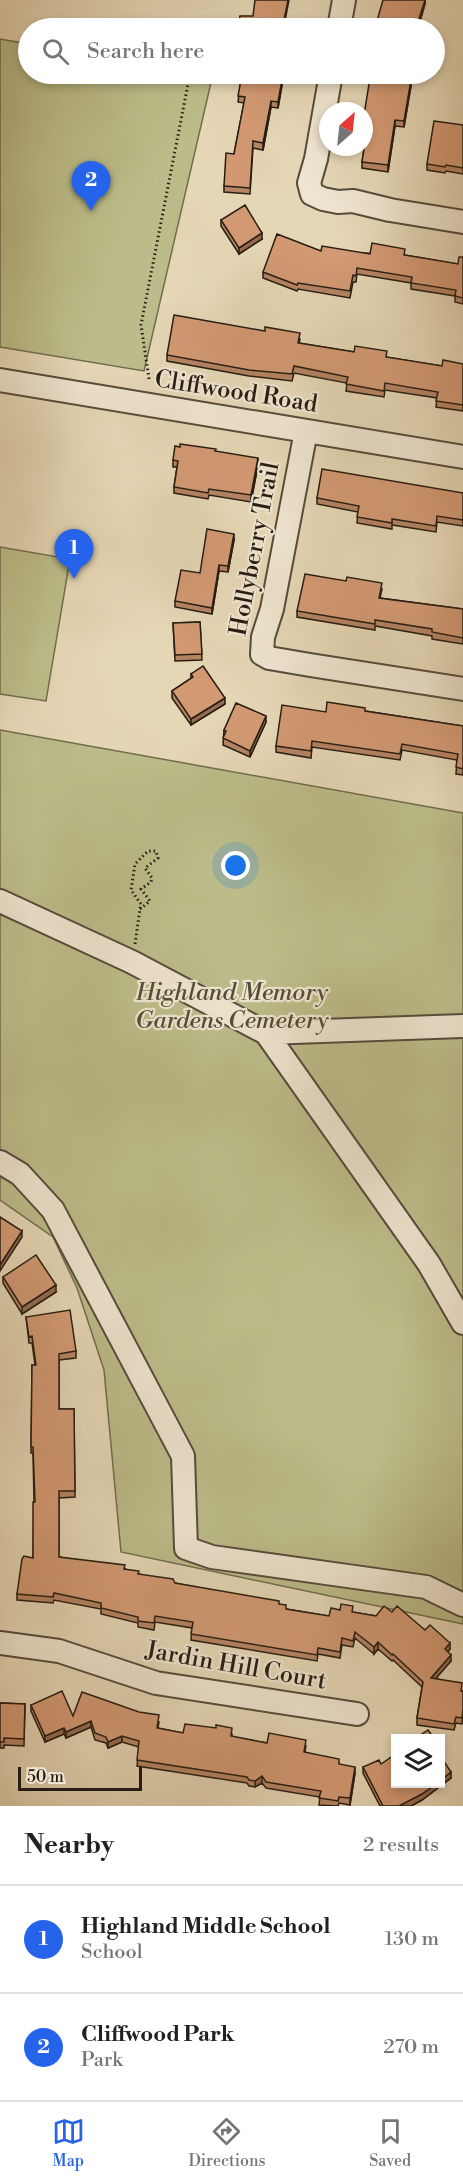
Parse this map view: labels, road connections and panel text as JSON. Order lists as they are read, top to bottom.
{
  "streets": {
    "street": ["Cliffwood Road", "Hollyberry Trail", "Jardin Hill Court"]
  },
  "crossings": [
    ["Cliffwood Road", "Hollyberry Trail"]
  ],
  "parks": ["Highland Memory Gardens Cemetery"],
  "scale_bar": "50 m",
  "north": "top right",
  "page": {
    "search": "Search here",
    "pins": ["2", "1"],
    "scale": "50 m",
    "heading": ["Nearby", "2 results"],
    "list": [
      {
        "mark": "1",
        "name": "Highland Middle School",
        "note": "School",
        "value": "130 m"
      },
      {
        "mark": "2",
        "name": "Cliffwood Park",
        "note": "Park",
        "value": "270 m"
      }
    ],
    "nav": ["Map", "Directions", "Saved"]
  }
}
